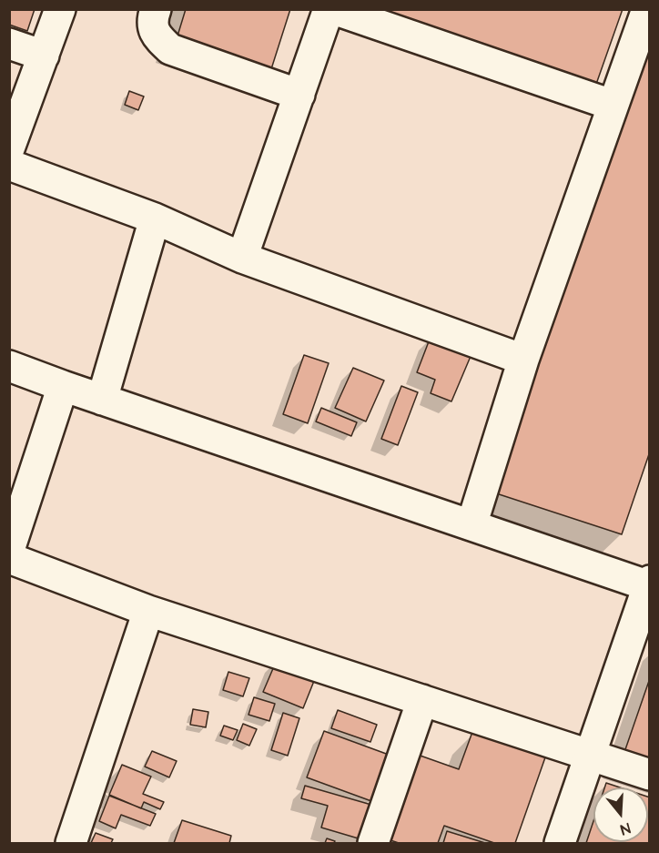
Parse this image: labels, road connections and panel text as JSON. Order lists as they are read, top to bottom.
{
  "north": "bottom"
}
